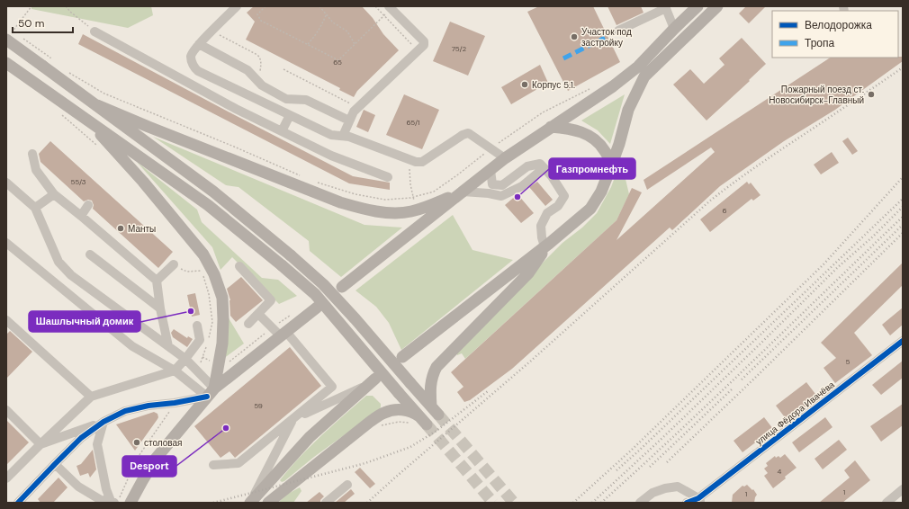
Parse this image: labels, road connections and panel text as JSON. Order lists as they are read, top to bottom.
{
  "streets": {
    "street": ["улица Фёдора Ивачёва"]
  },
  "places": [
    "Участок под застройку",
    "Корпус 5.1.",
    "Пожарный поезд ст. Новосибирск-Главный",
    "Газпромнефть",
    "Манты",
    "Шашлычный домик",
    "Desport",
    "столовая"
  ],
  "house_numbers": [
    "75/2",
    "65",
    "65/1",
    "55/3",
    "6",
    "5",
    "59",
    "4",
    "1",
    "1"
  ],
  "legend": ["Велодорожка", "Тропа"],
  "scale_bar": "50 m"
}
